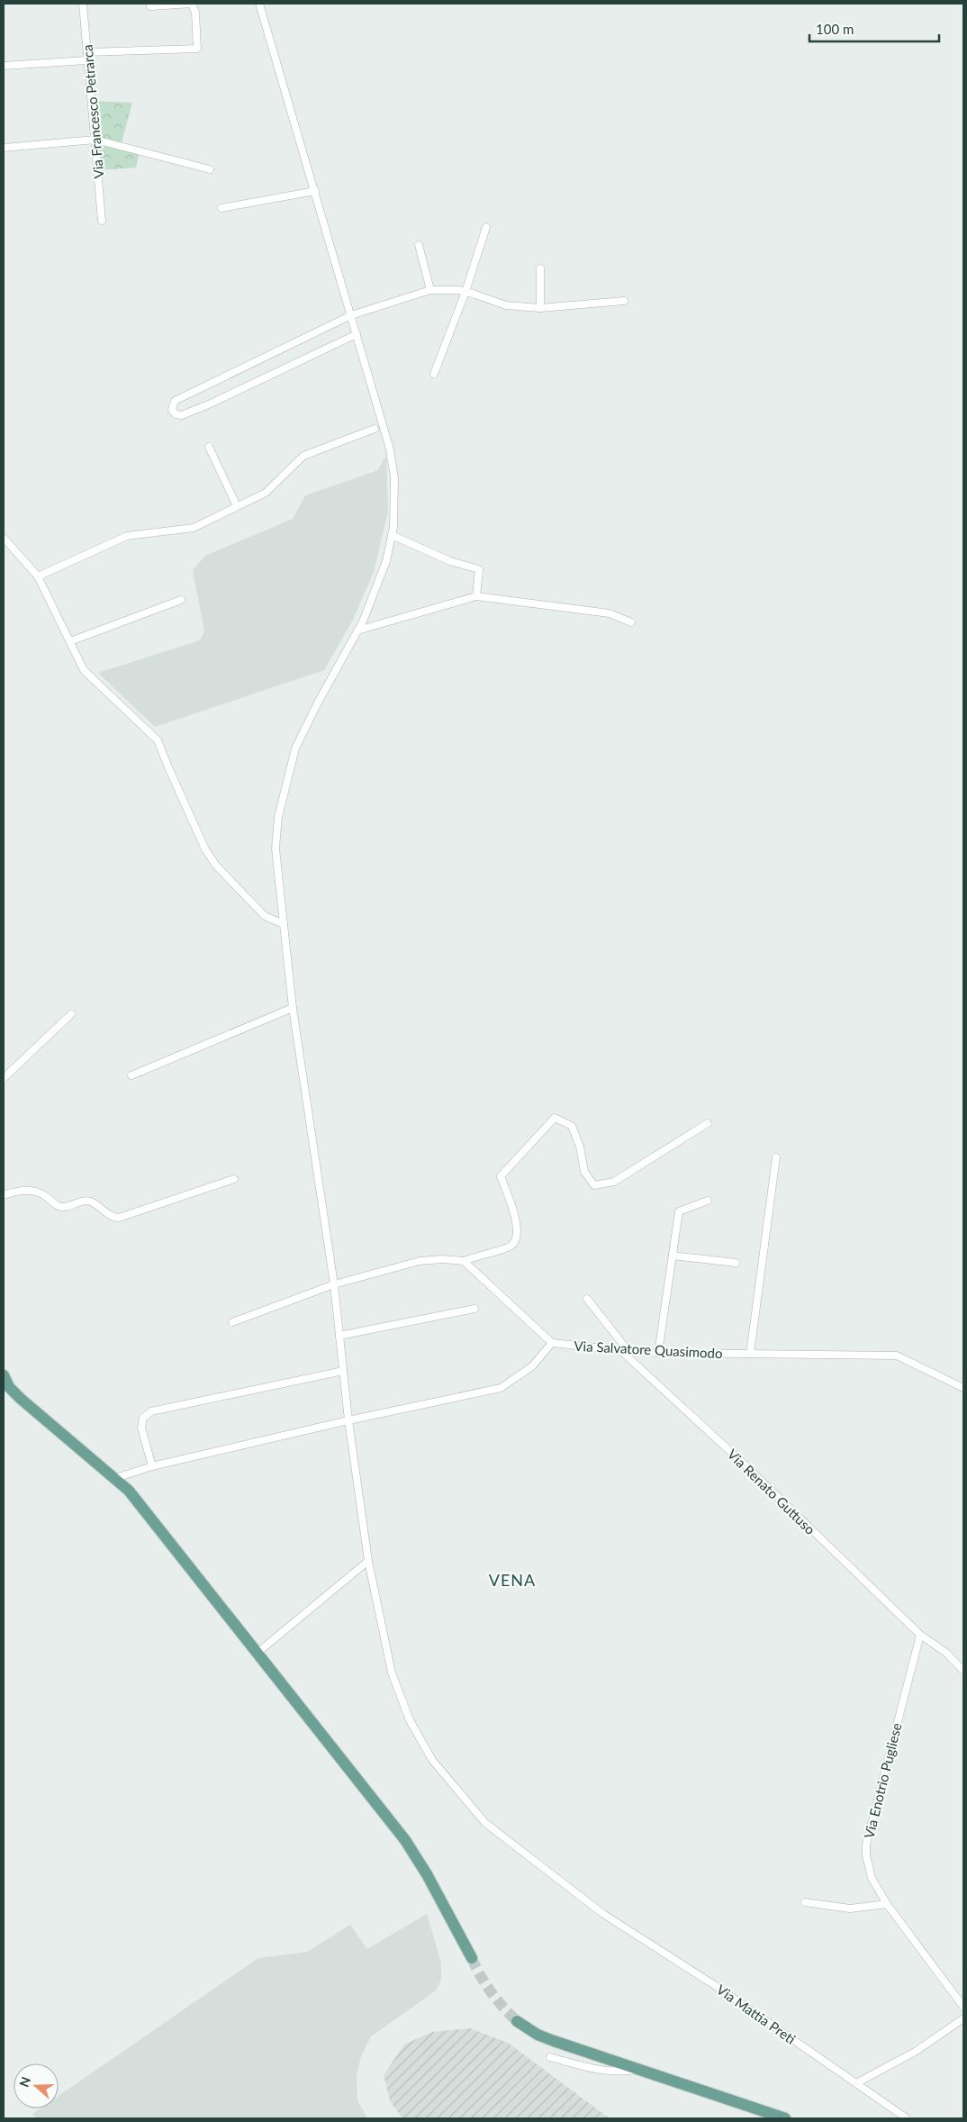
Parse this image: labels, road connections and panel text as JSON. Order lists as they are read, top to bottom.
{
  "streets": {
    "street": [
      "Via Francesco Petrarca",
      "Via Salvatore Quasimodo",
      "Via Renato Guttuso",
      "Via Enotrio Pugliese",
      "Via Mattia Preti"
    ]
  },
  "crossings": [
    ["Via Salvatore Quasimodo", "Via Renato Guttuso"],
    ["Via Renato Guttuso", "Via Enotrio Pugliese"]
  ],
  "districts": ["VENA"],
  "scale_bar": "100 m",
  "north": "left"
}
